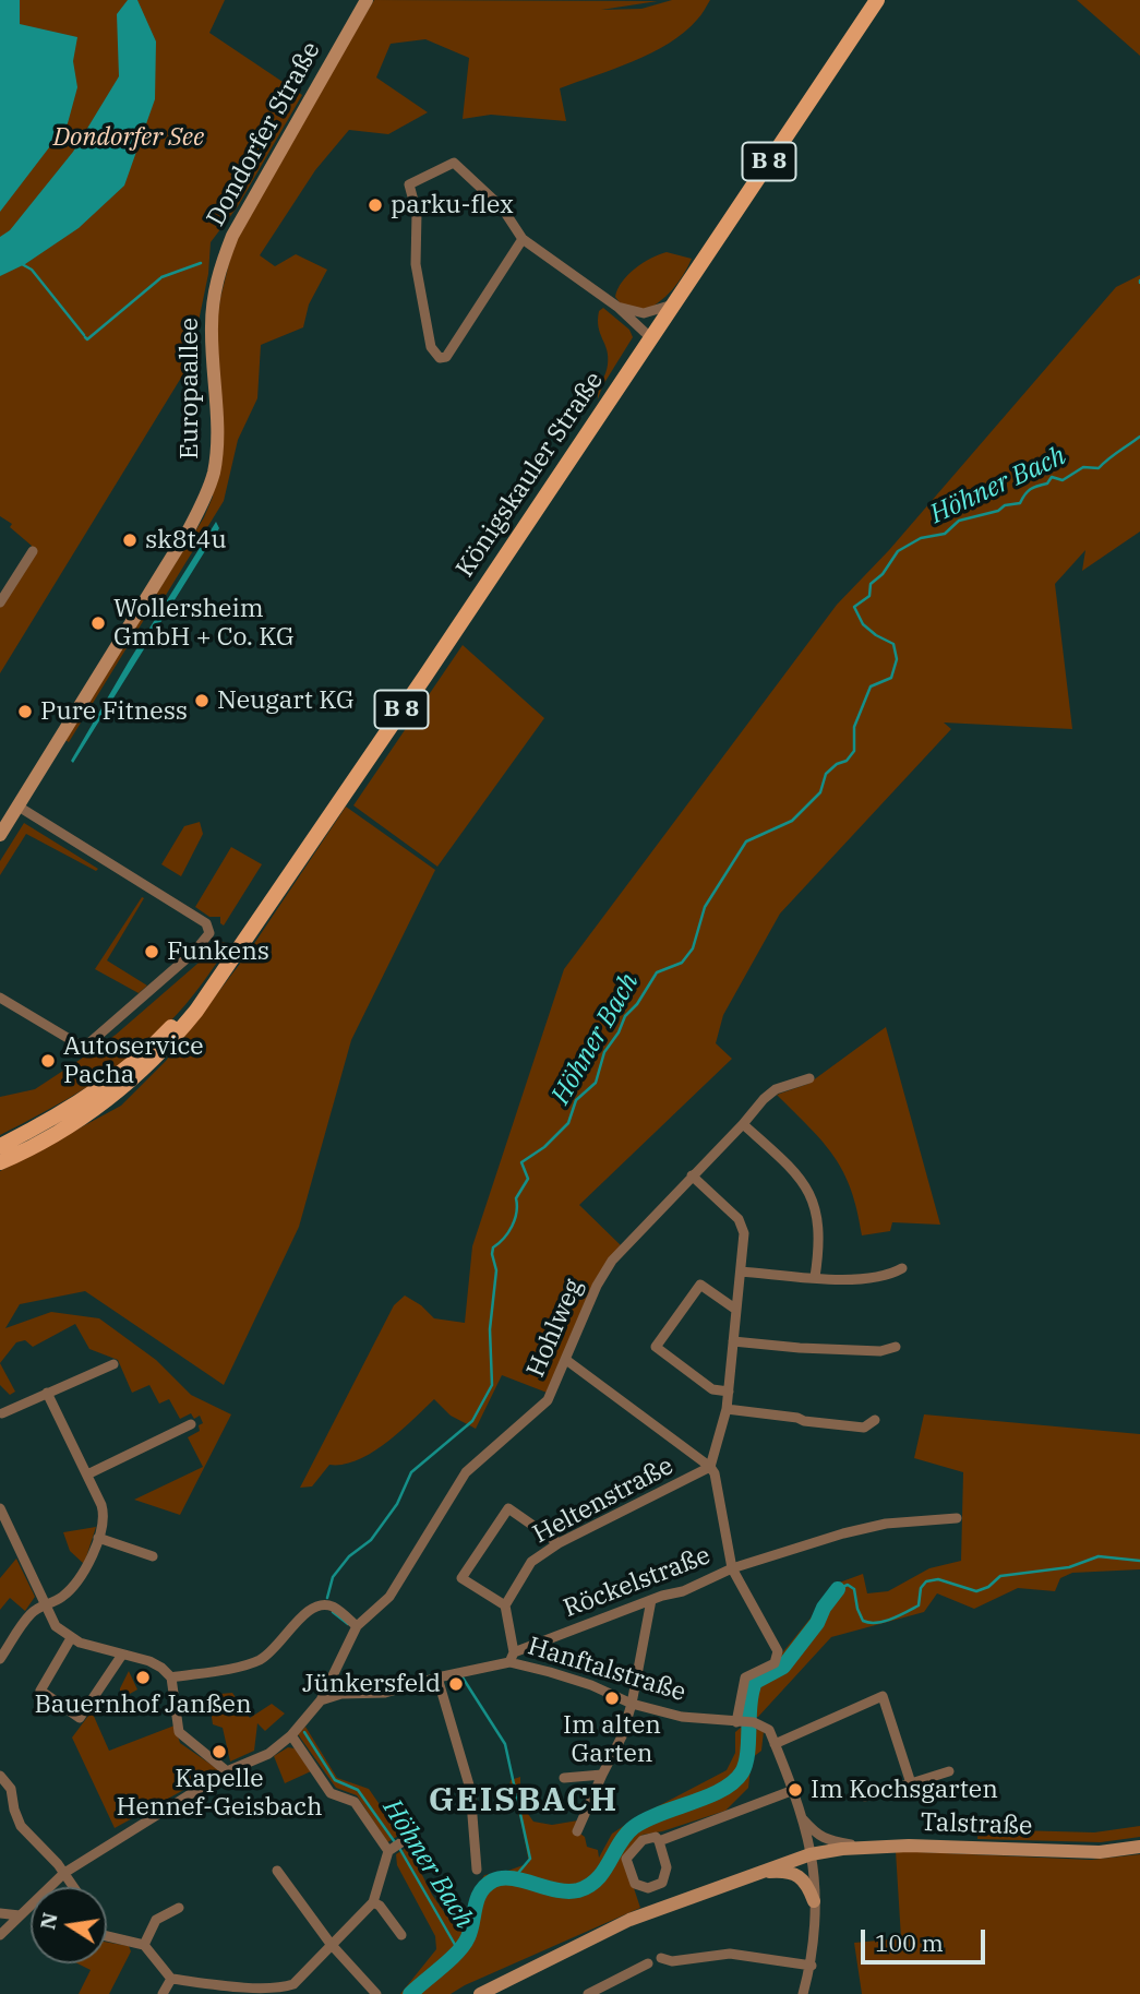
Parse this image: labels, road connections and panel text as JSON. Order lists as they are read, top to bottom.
{
  "streets": {
    "main road": [
      "Dondorfer Straße",
      "B 8",
      "Europaallee",
      "Königskauler Straße",
      "Talstraße"
    ],
    "street": [
      "Hohlweg",
      "Heltenstraße",
      "Röckelstraße",
      "Hanftalstraße"
    ]
  },
  "crossings": [
    ["Dondorfer Straße", "Europaallee"],
    ["Hohlweg", "Hanftalstraße"],
    ["Röckelstraße", "Hanftalstraße"]
  ],
  "districts": ["GEISBACH"],
  "water": ["Höhner Bach"],
  "parks": ["Dondorfer See"],
  "places": [
    "parku-flex",
    "sk8t4u",
    "Wollersheim GmbH + Co. KG",
    "Neugart KG",
    "Pure Fitness",
    "Funkens",
    "Autoservice Pacha",
    "Bauernhof Janßen",
    "Jünkersfeld",
    "Im alten Garten",
    "Kapelle Hennef-Geisbach",
    "Im Kochsgarten"
  ],
  "scale_bar": "100 m",
  "north": "left"
}
